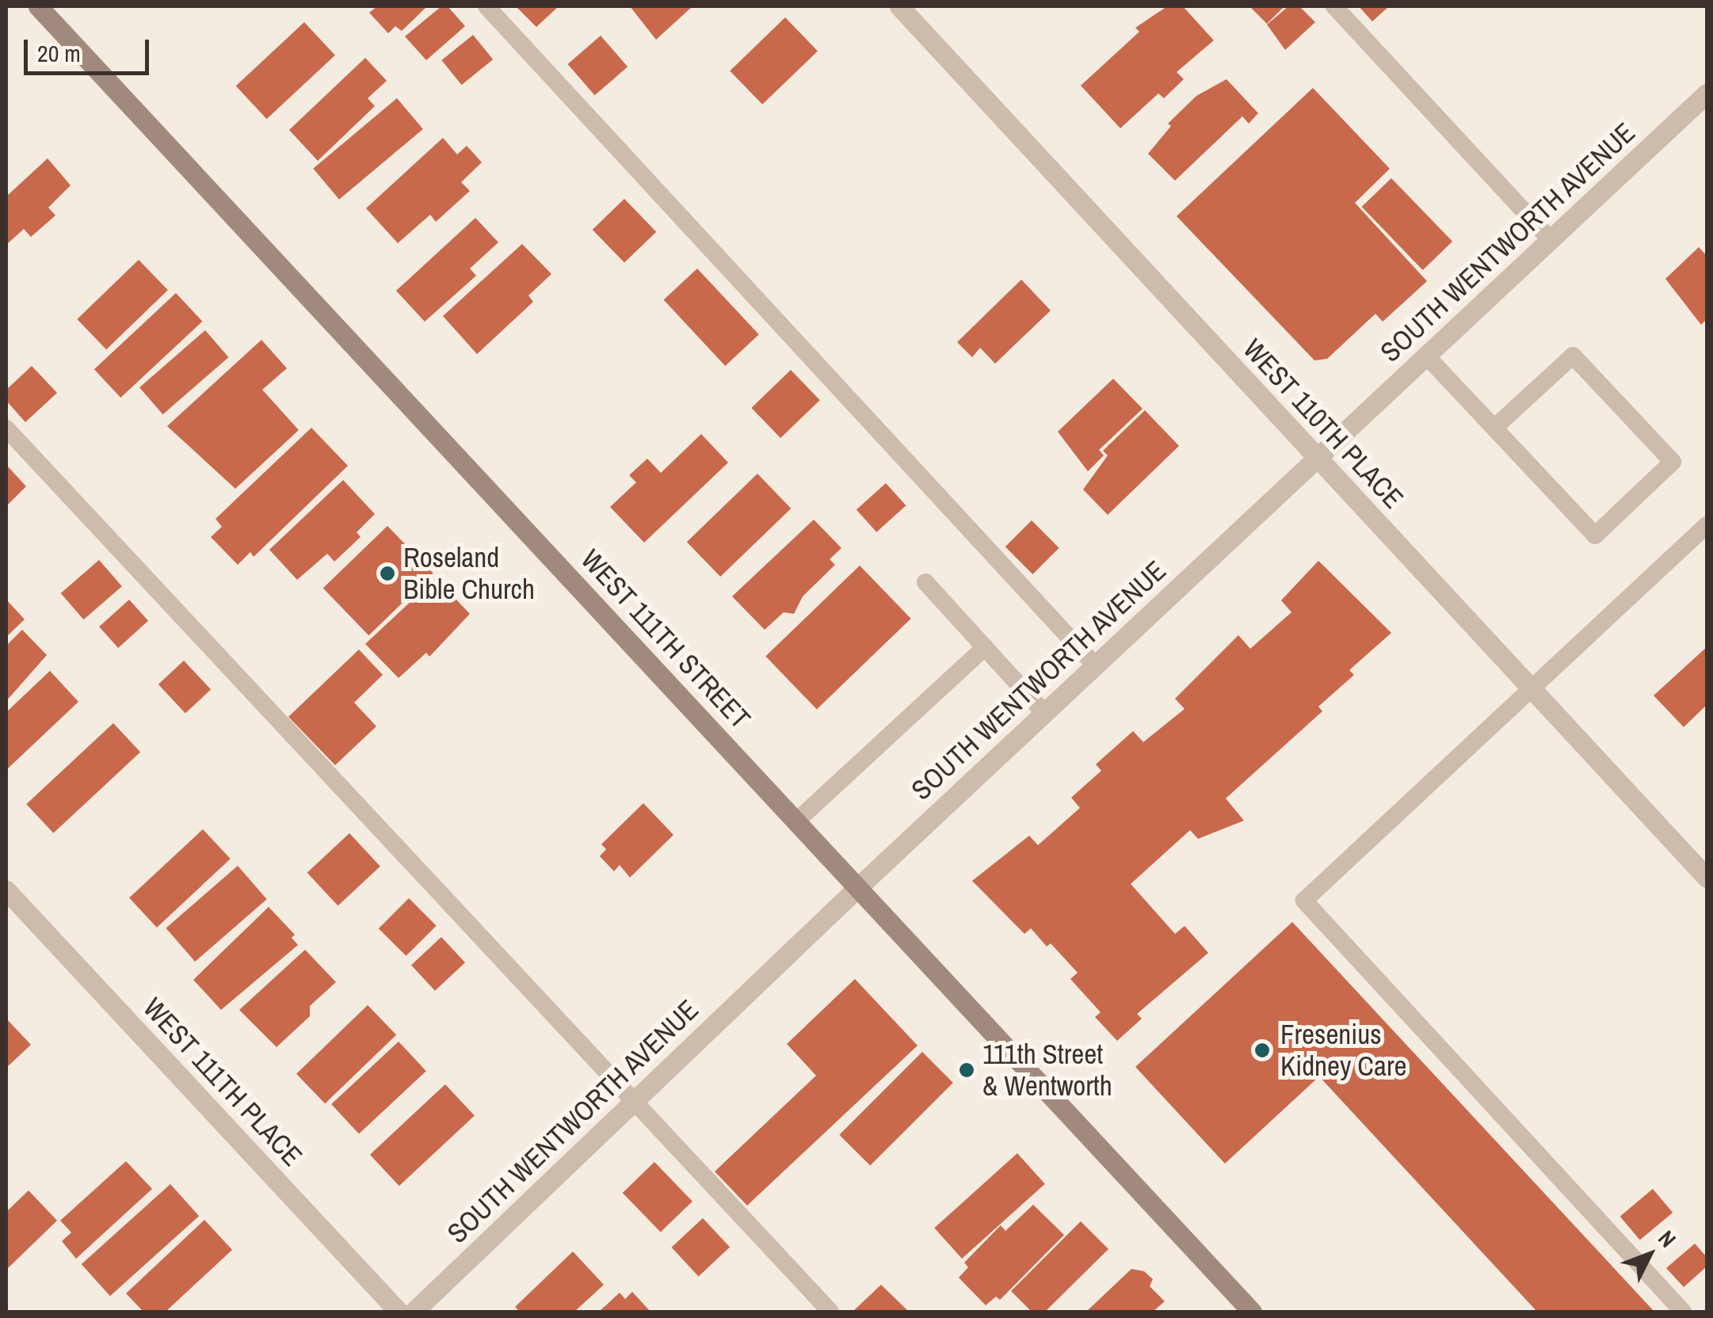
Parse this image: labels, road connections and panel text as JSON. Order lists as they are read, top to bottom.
{
  "streets": {
    "main road": ["WEST 111TH STREET"],
    "street": ["SOUTH WENTWORTH AVENUE", "WEST 110TH PLACE", "WEST 111TH PLACE"]
  },
  "crossings": [
    ["SOUTH WENTWORTH AVENUE", "WEST 110TH PLACE"],
    ["SOUTH WENTWORTH AVENUE", "WEST 111TH STREET"]
  ],
  "places": ["Roseland Bible Church", "Fresenius Kidney Care", "111th Street & Wentworth"],
  "scale_bar": "20 m",
  "north": "top right"
}
